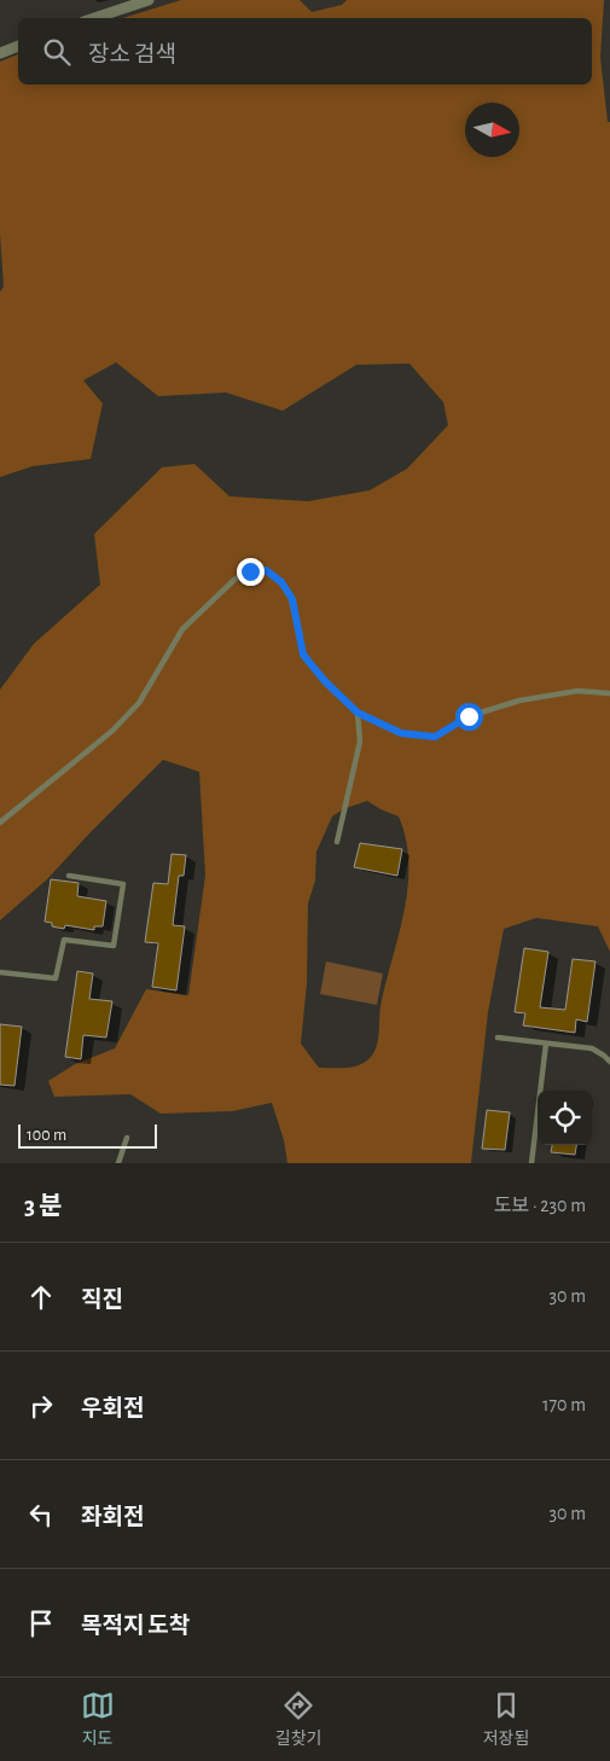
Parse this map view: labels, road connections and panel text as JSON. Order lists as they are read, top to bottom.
{
  "scale_bar": "100 m",
  "north": "right",
  "page": {
    "search": "장소 검색",
    "scale": "100 m",
    "heading": ["3 분", "도보 · 230 m"],
    "list": [
      ["직진", "30 m"],
      ["우회전", "170 m"],
      ["좌회전", "30 m"],
      "목적지 도착"
    ],
    "nav": ["지도", "길찾기", "저장됨"]
  }
}
